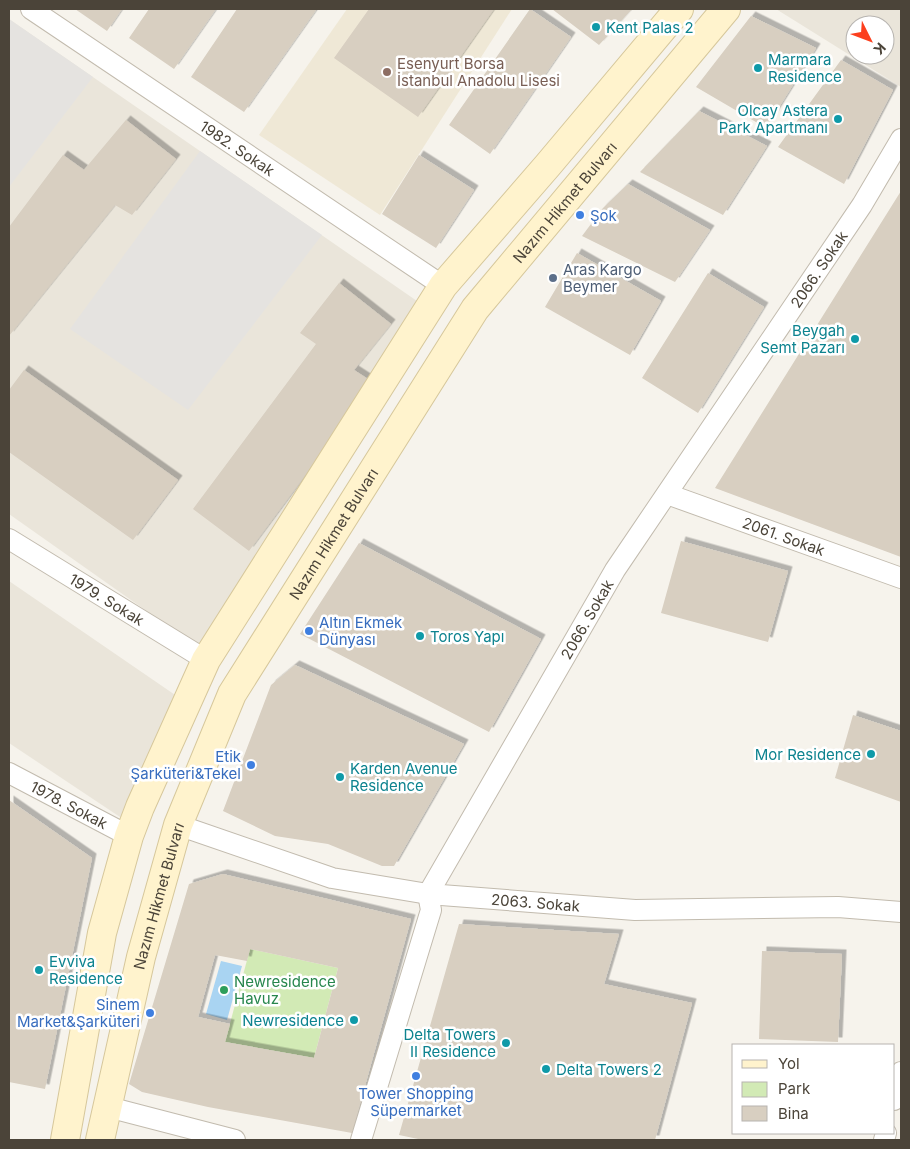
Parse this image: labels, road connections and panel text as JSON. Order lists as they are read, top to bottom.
{
  "streets": {
    "main road": ["Nazım Hikmet Bulvarı"],
    "street": [
      "1982. Sokak",
      "2066. Sokak",
      "2061. Sokak",
      "1979. Sokak",
      "1978. Sokak",
      "2063. Sokak"
    ]
  },
  "crossings": [
    ["Nazım Hikmet Bulvarı", "2063. Sokak"],
    ["2066. Sokak", "2061. Sokak"],
    ["2066. Sokak", "2063. Sokak"]
  ],
  "places": [
    "Kent Palas 2",
    "Marmara Residence",
    "Esenyurt Borsa İstanbul Anadolu Lisesi",
    "Olcay Astera Park Apartmanı",
    "Şok",
    "Aras Kargo Beymer",
    "Beygah Semt Pazarı",
    "Altın Ekmek Dünyası",
    "Toros Yapı",
    "Mor Residence",
    "Etik Şarküteri&Tekel",
    "Karden Avenue Residence",
    "Evviva Residence",
    "Newresidence Havuz",
    "Sinem Market&Şarküteri",
    "Newresidence",
    "Delta Towers II Residence",
    "Delta Towers 2",
    "Tower Shopping Süpermarket"
  ],
  "legend": ["Yol", "Park", "Bina"],
  "north": "bottom right"
}
